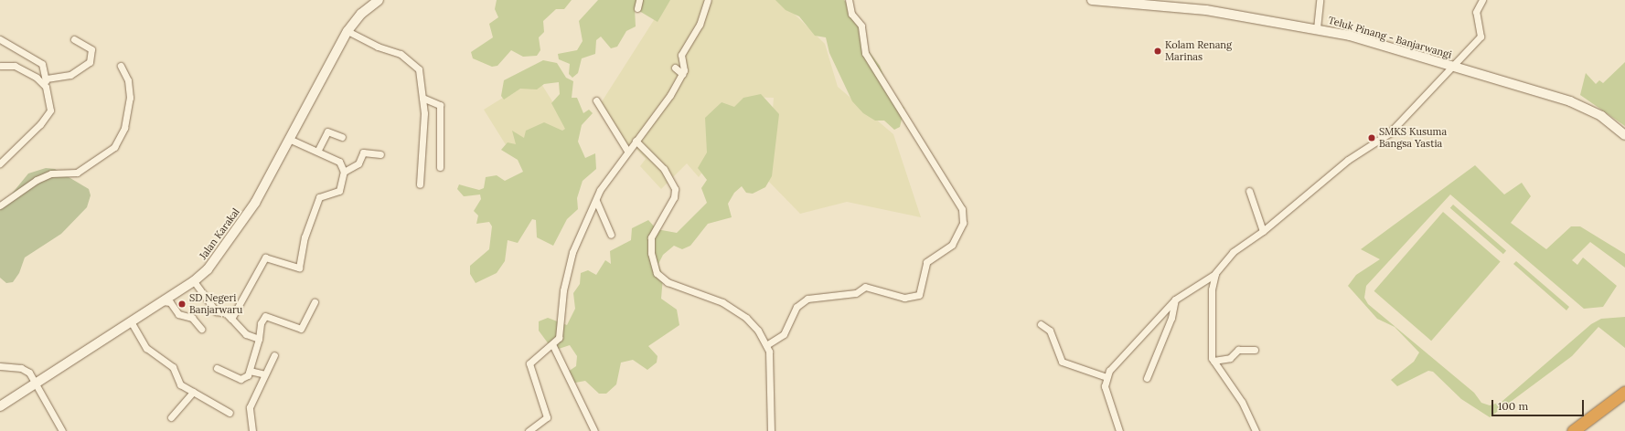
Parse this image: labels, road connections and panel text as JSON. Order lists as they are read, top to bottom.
{
  "streets": {
    "main road": ["Teluk Pinang - Banjarwangi", "Jalan Karakal"]
  },
  "places": ["Kolam Renang Marinas", "SMKS Kusuma Bangsa Yastia", "SD Negeri Banjarwaru"],
  "scale_bar": "100 m"
}
